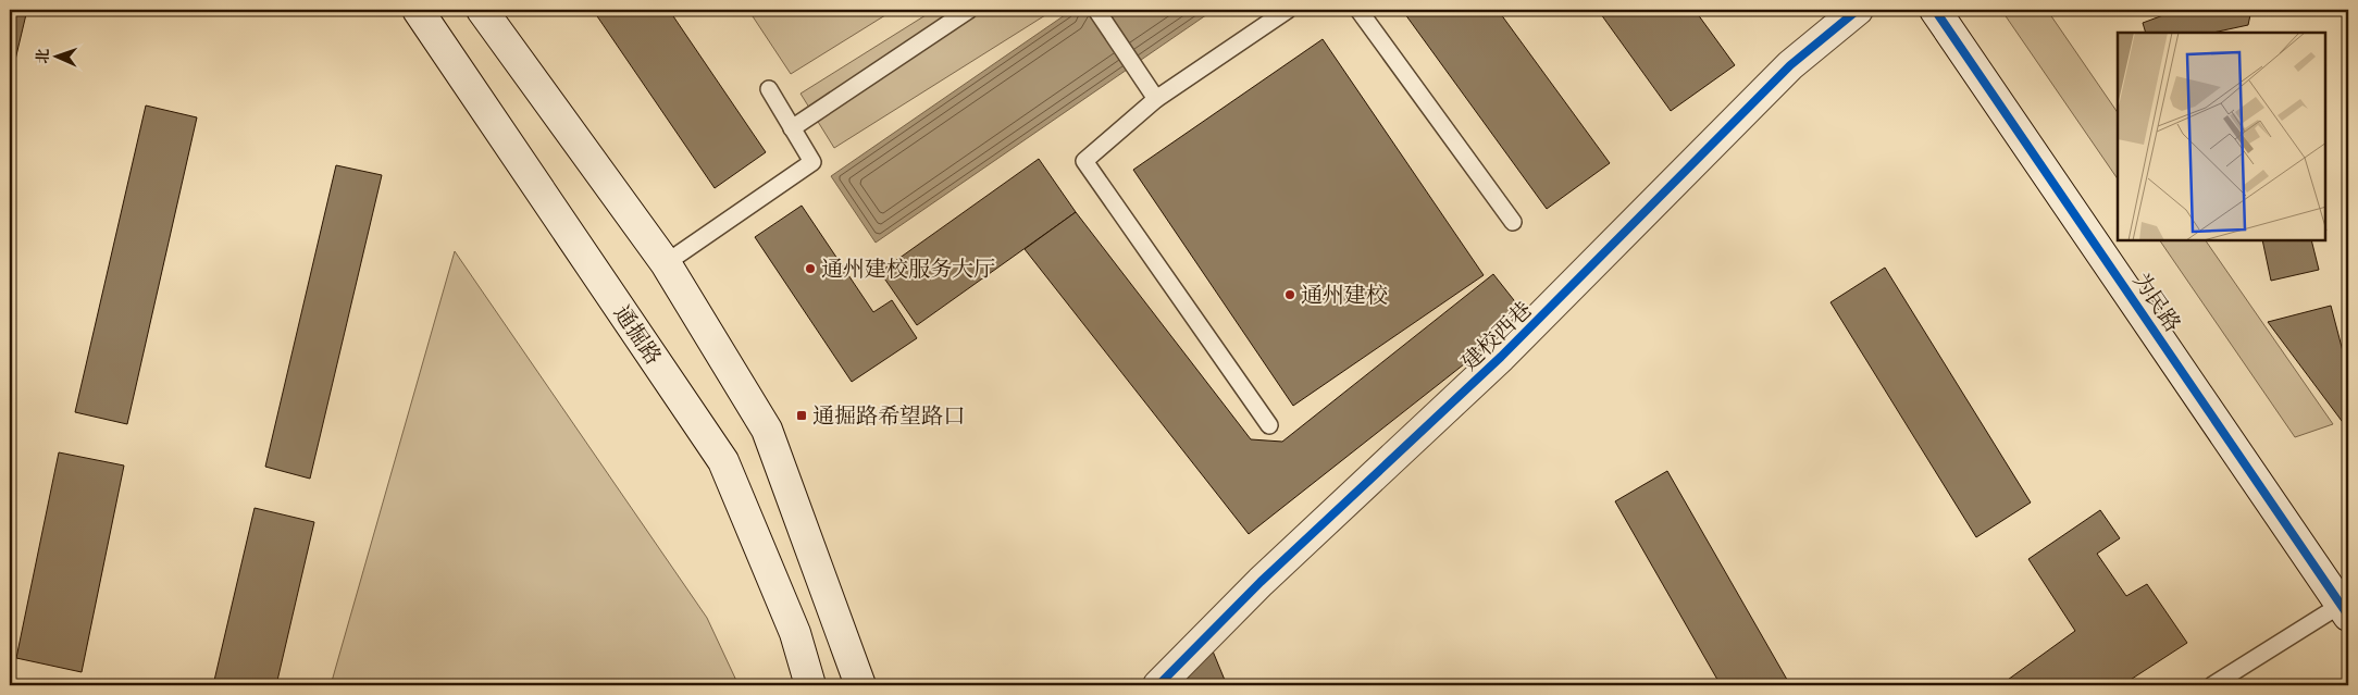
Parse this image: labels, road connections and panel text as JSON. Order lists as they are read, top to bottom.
{
  "streets": {
    "street": ["为民路", "通掘路", "建校西巷"]
  },
  "places": {
    "other": ["通州建校服务大厅", "通州建校"],
    "transit": ["通掘路希望路口"]
  },
  "north": "left"
}
